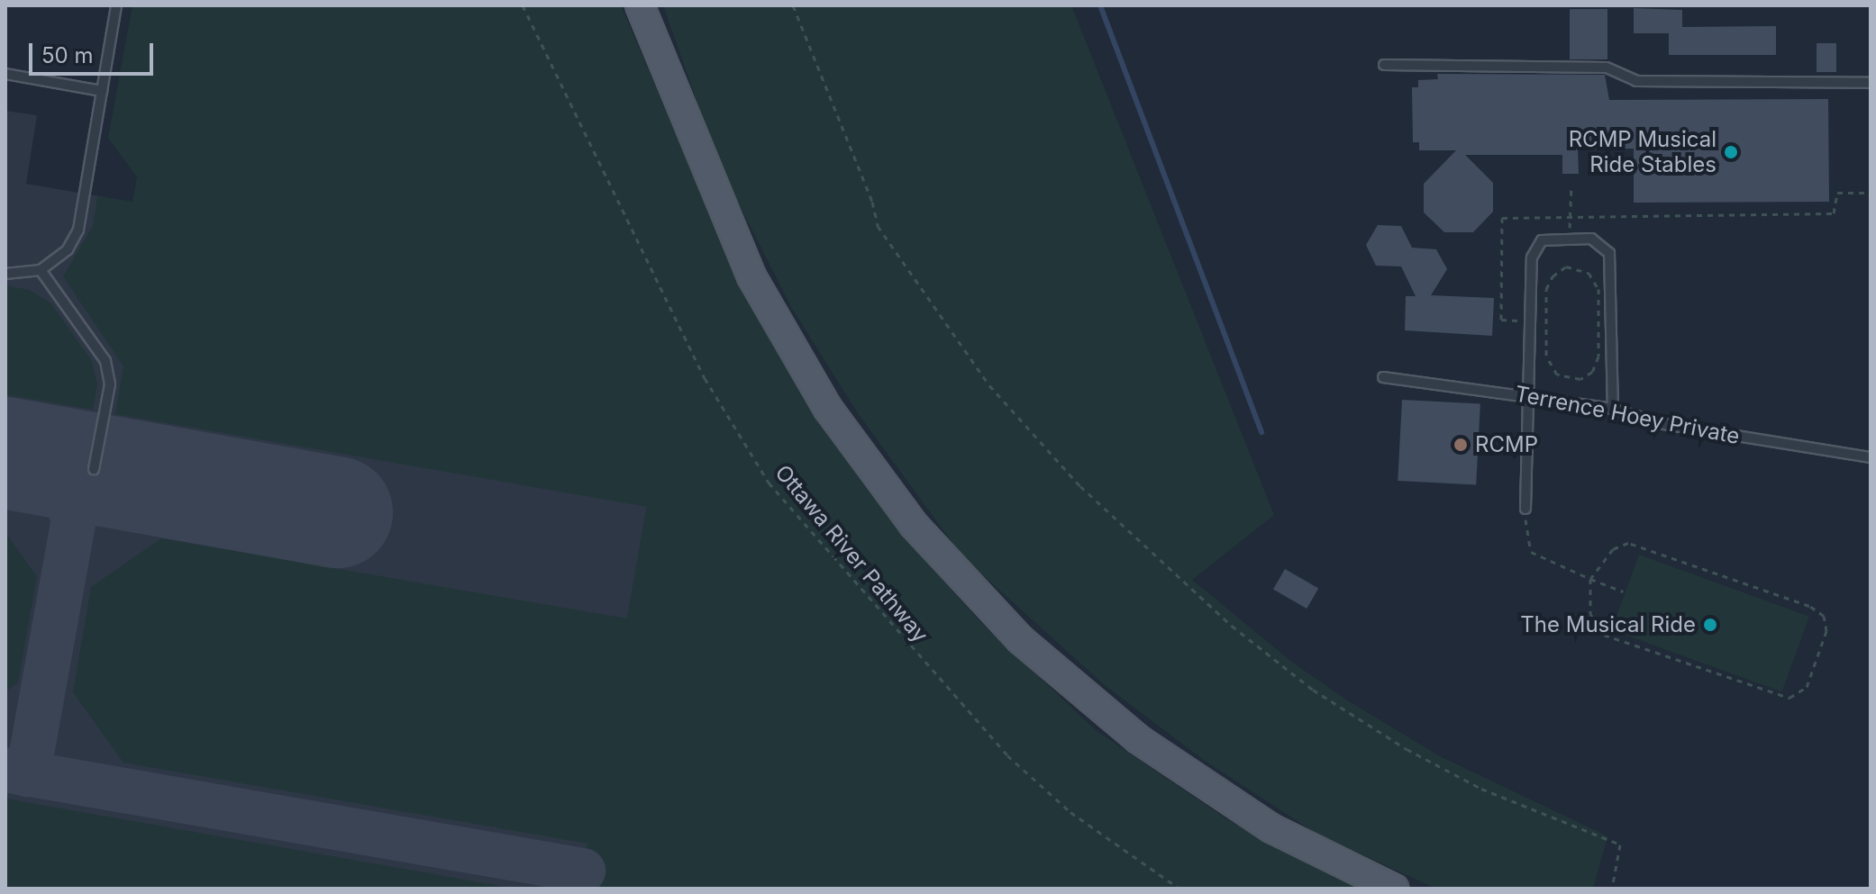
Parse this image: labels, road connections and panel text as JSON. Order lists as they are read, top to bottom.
{
  "streets": {
    "lane": ["Terrence Hoey Private"],
    "path": ["Ottawa River Pathway"]
  },
  "places": ["RCMP Musical Ride Stables", "RCMP", "The Musical Ride"],
  "scale_bar": "50 m"
}
